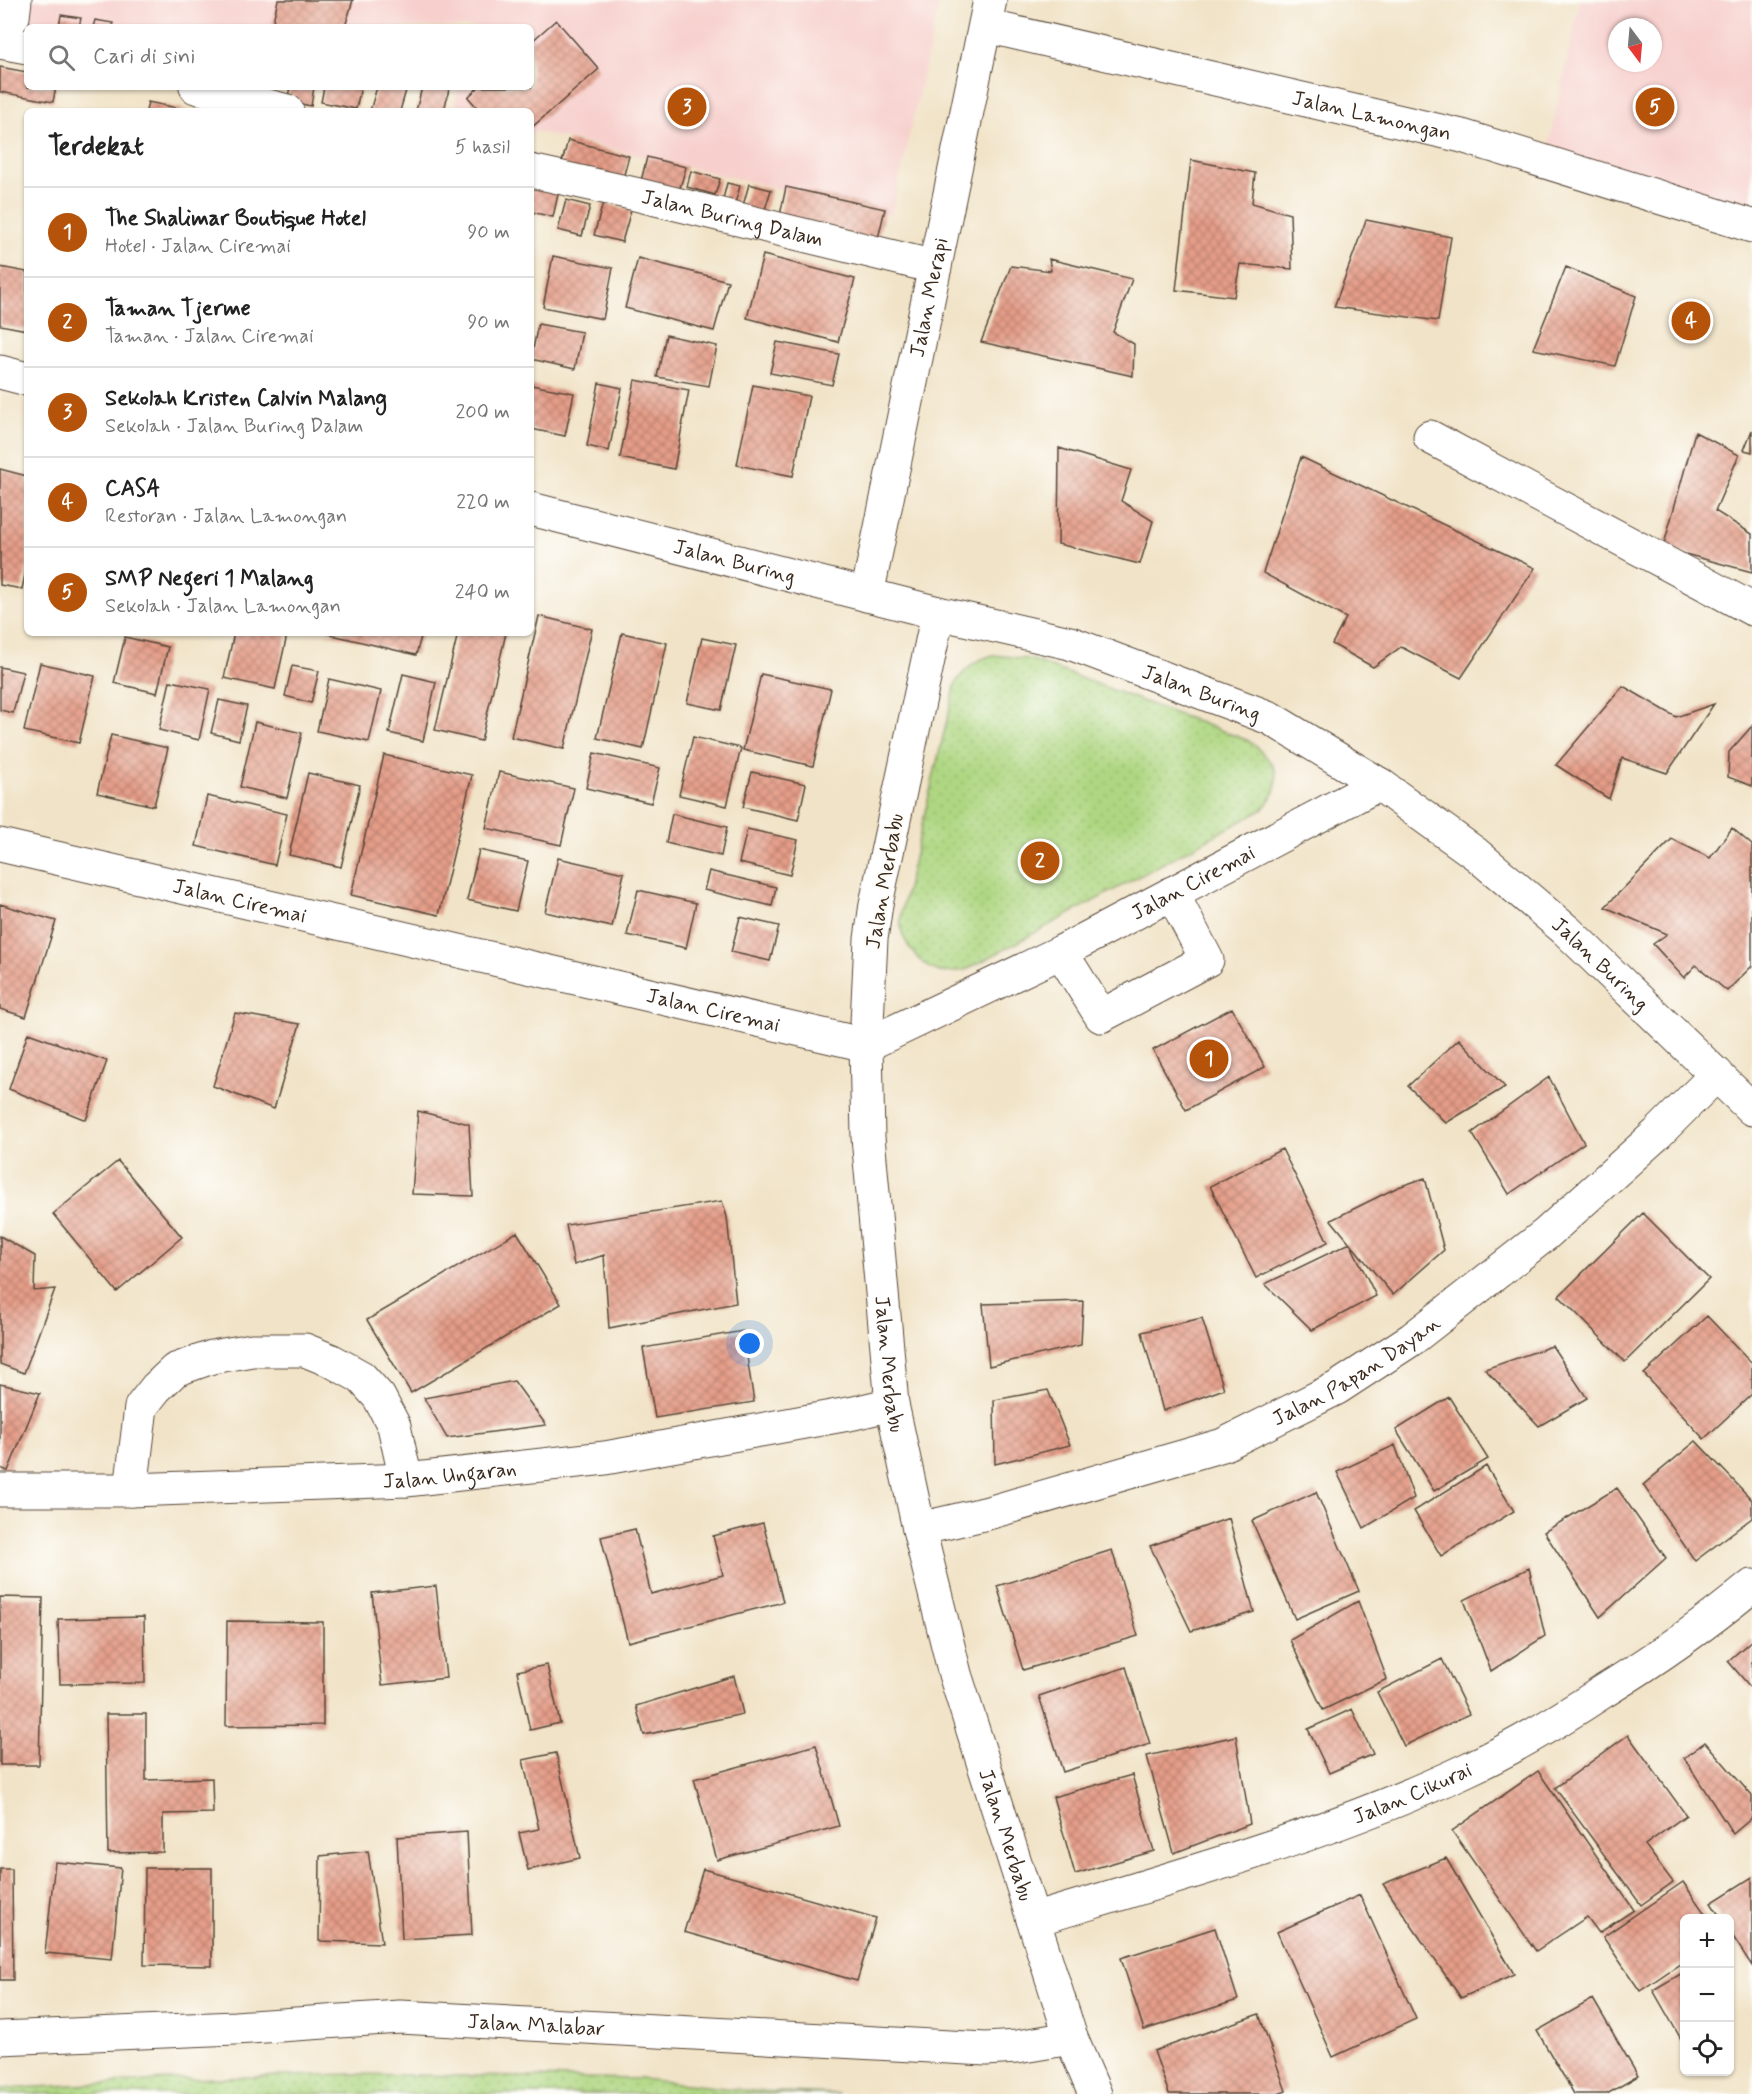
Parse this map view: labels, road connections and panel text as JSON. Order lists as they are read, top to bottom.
{
  "streets": {
    "street": [
      "Jalan Lamongan",
      "Jalan Buring Dalam",
      "Jalan Merapi",
      "Jalan Buring",
      "Jalan Merbabu",
      "Jalan Ciremai",
      "Jalan Papan Dayan",
      "Jalan Ungaran",
      "Jalan Cikurai",
      "Jalan Malabar"
    ]
  },
  "crossings": [
    ["Jalan Lamongan", "Jalan Merapi"],
    ["Jalan Buring Dalam", "Jalan Merapi"],
    ["Jalan Merapi", "Jalan Buring"],
    ["Jalan Buring", "Jalan Merbabu"],
    ["Jalan Buring", "Jalan Ciremai"],
    ["Jalan Buring", "Jalan Papan Dayan"],
    ["Jalan Merbabu", "Jalan Ciremai"],
    ["Jalan Merbabu", "Jalan Papan Dayan"],
    ["Jalan Merbabu", "Jalan Ungaran"],
    ["Jalan Merbabu", "Jalan Cikurai"],
    ["Jalan Merbabu", "Jalan Malabar"]
  ],
  "north": "bottom",
  "page": {
    "search": "Cari di sini",
    "pins": [
      "3",
      "5",
      "4",
      "2",
      "1"
    ],
    "heading": ["Terdekat", "5 hasil"],
    "list": [
      {
        "mark": "1",
        "name": "The Shalimar Boutique Hotel",
        "note": "Hotel · Jalan Ciremai",
        "value": "90 m"
      },
      {
        "mark": "2",
        "name": "Taman Tjerme",
        "note": "Taman · Jalan Ciremai",
        "value": "90 m"
      },
      {
        "mark": "3",
        "name": "Sekolah Kristen Calvin Malang",
        "note": "Sekolah · Jalan Buring Dalam",
        "value": "200 m"
      },
      {
        "mark": "4",
        "name": "CASA",
        "note": "Restoran · Jalan Lamongan",
        "value": "220 m"
      },
      {
        "mark": "5",
        "name": "SMP Negeri 1 Malang",
        "note": "Sekolah · Jalan Lamongan",
        "value": "240 m"
      }
    ],
    "map_buttons": ["+", "−"]
  }
}
